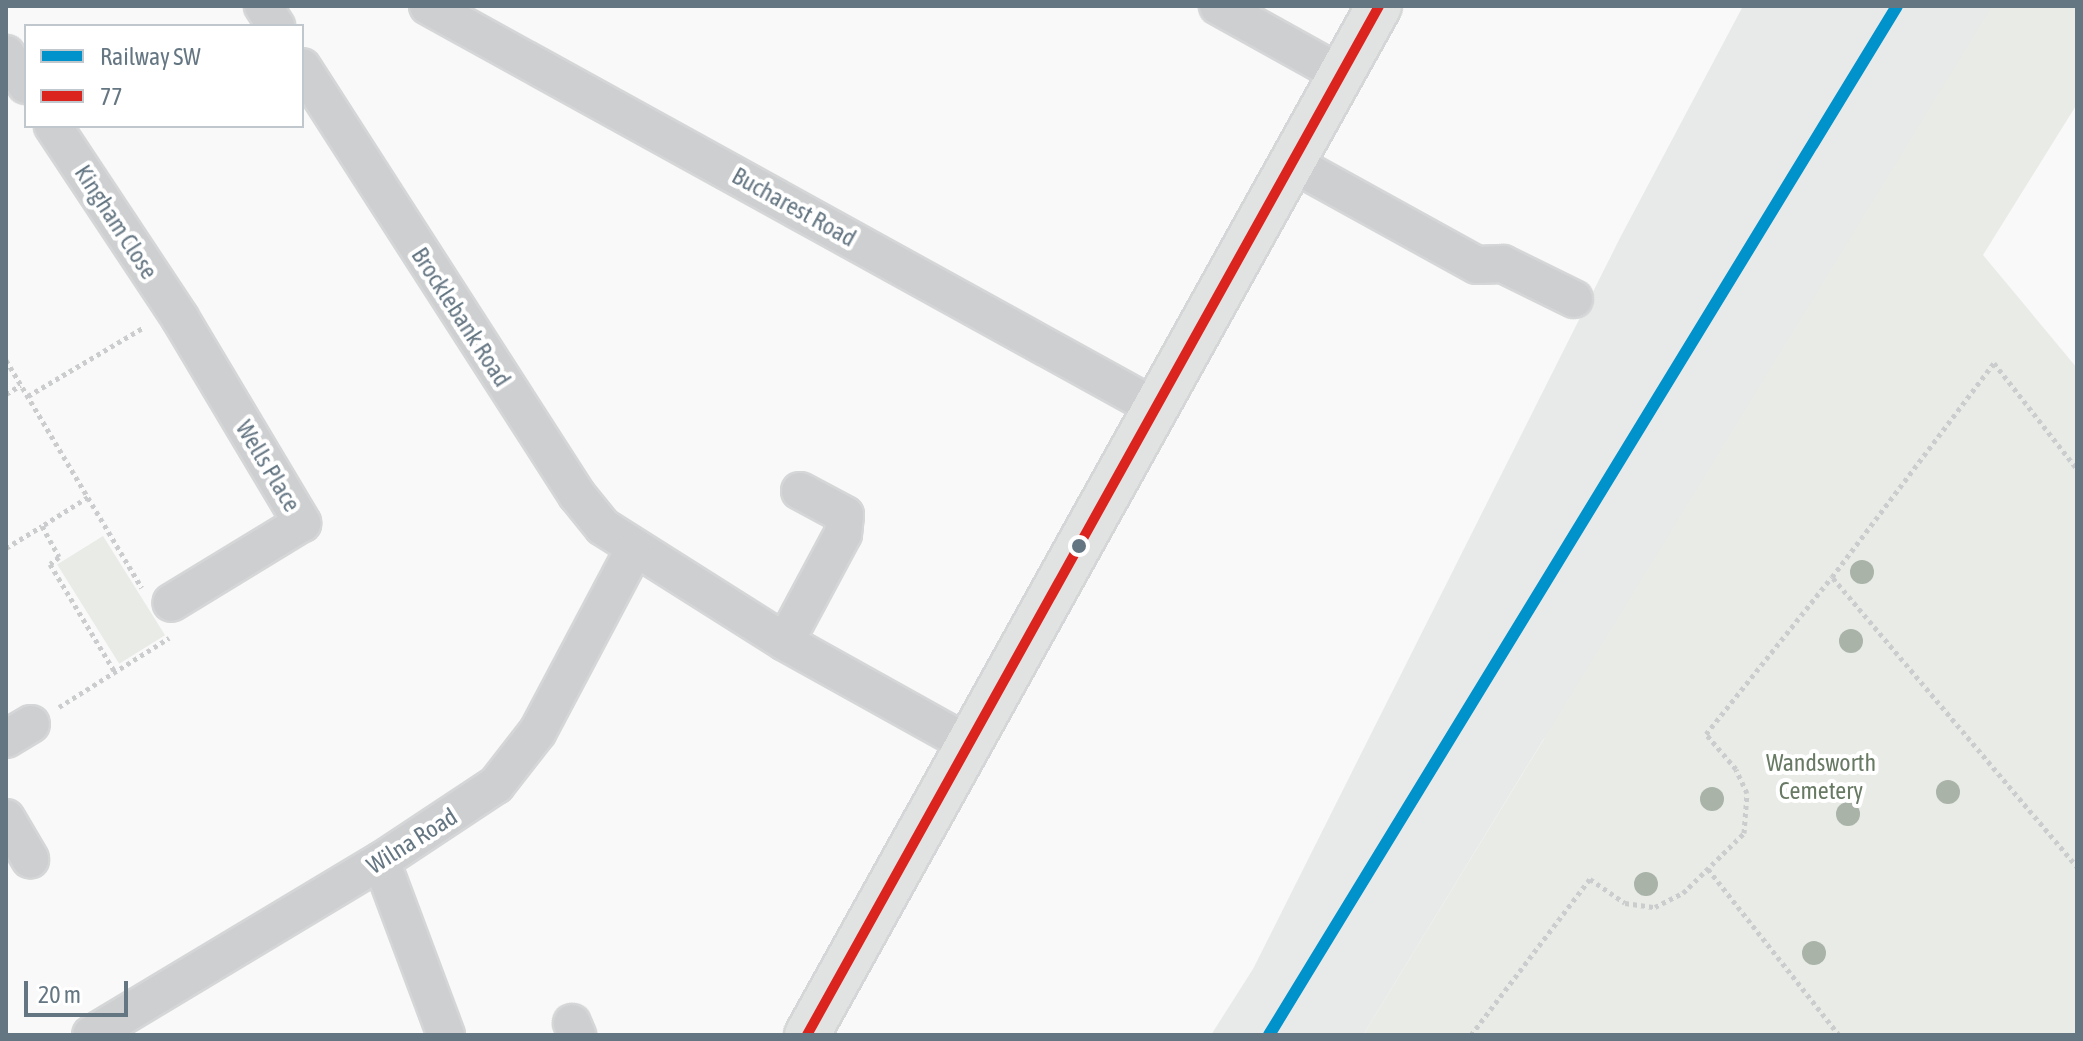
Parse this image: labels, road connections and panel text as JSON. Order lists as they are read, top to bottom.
{
  "streets": {
    "street": [
      "Bucharest Road",
      "Kingham Close",
      "Brocklebank Road",
      "Wells Place",
      "Wilna Road"
    ]
  },
  "crossings": [
    ["Kingham Close", "Wells Place"],
    ["Brocklebank Road", "Wilna Road"]
  ],
  "parks": ["Wandsworth Cemetery"],
  "lines": ["rail line SW", "transit line 77"],
  "legend": ["Railway SW", "77"],
  "scale_bar": "20 m"
}
